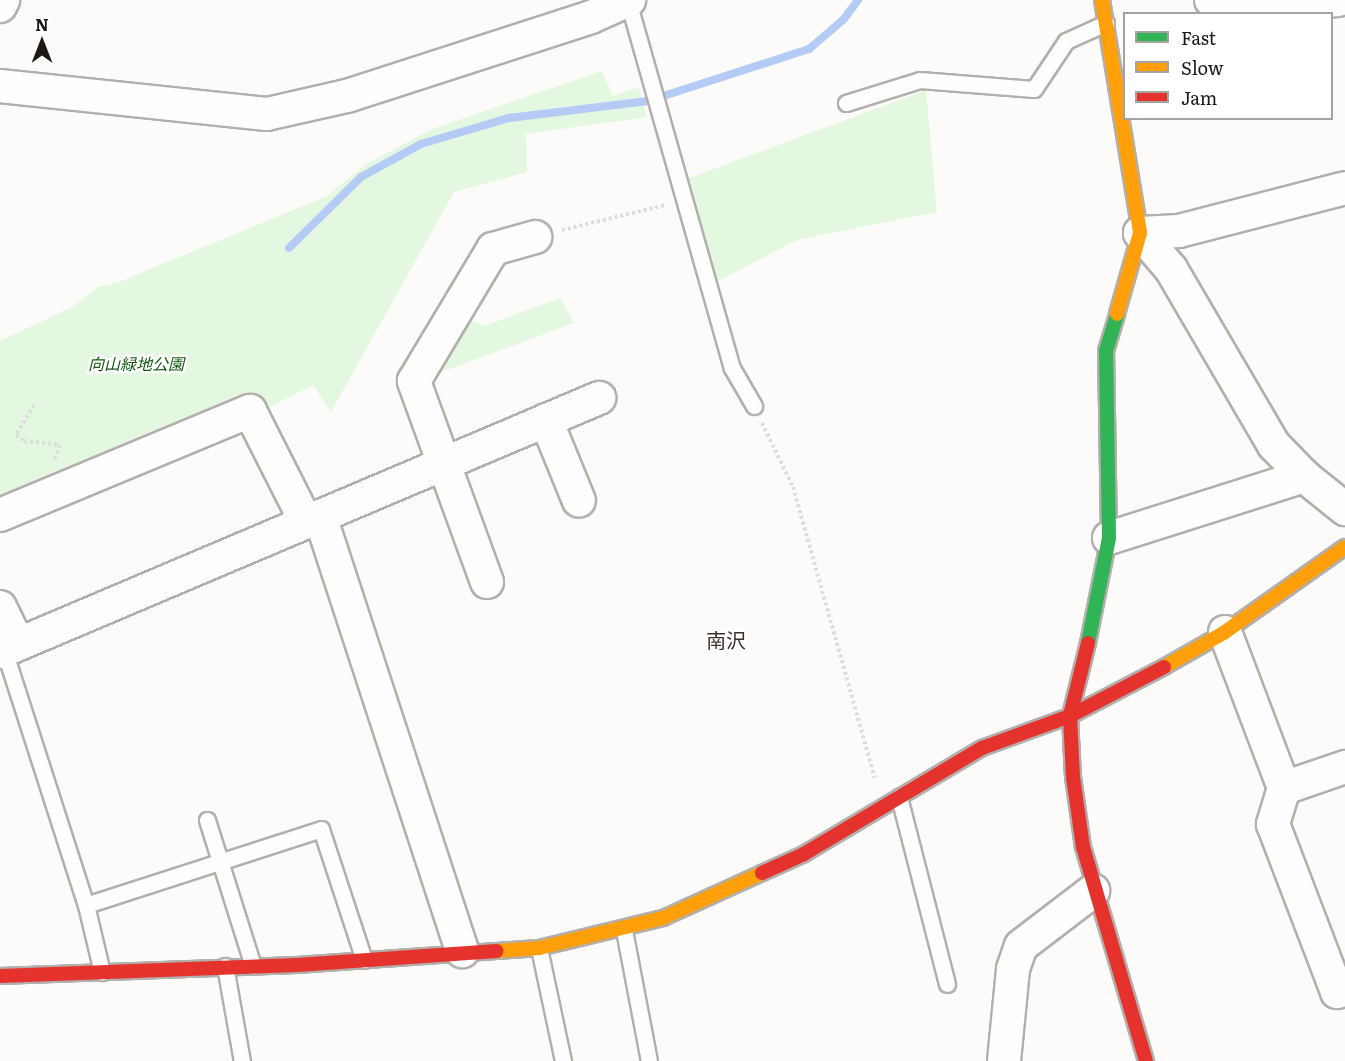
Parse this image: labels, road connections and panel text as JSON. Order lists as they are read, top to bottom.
{
  "districts": ["南沢"],
  "parks": ["向山緑地公園"],
  "legend": ["Fast", "Slow", "Jam"],
  "north": "top"
}
